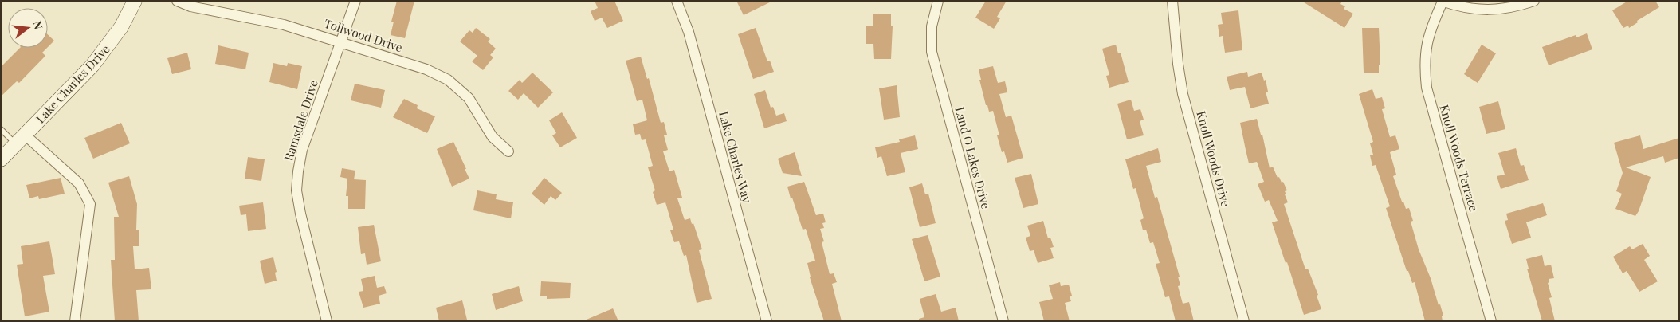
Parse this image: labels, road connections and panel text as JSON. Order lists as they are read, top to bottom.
{
  "streets": {
    "street": [
      "Tollwood Drive",
      "Lake Charles Drive",
      "Ramsdale Drive",
      "Lake Charles Way",
      "Land O Lakes Drive",
      "Knoll Woods Terrace",
      "Knoll Woods Drive"
    ]
  },
  "crossings": [
    ["Tollwood Drive", "Ramsdale Drive"]
  ],
  "north": "right"
}
